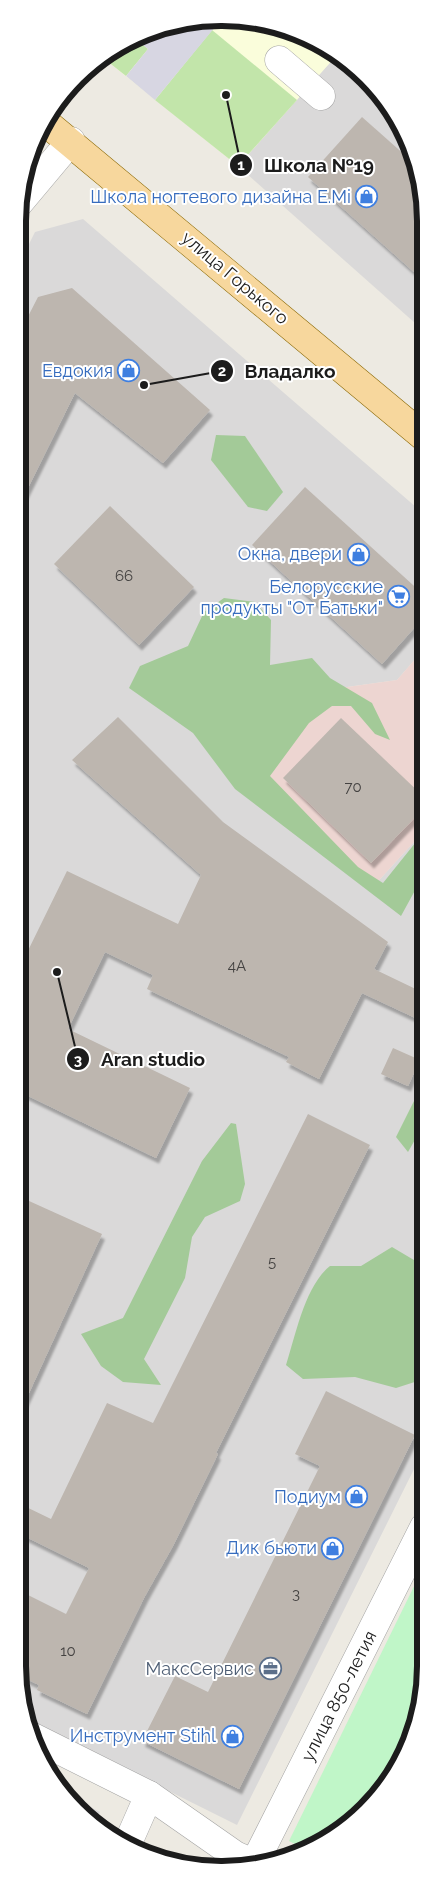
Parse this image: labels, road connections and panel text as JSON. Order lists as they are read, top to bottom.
{
  "streets": {
    "main road": ["улица Горького"],
    "street": ["улица 850-летия"]
  },
  "places": {
    "other": ["Школа №19", "Владалко", "Aran studio"],
    "shop": [
      "Школа ногтевого дизайна E.Mi",
      "Евдокия",
      "Окна, двери",
      "Подиум",
      "Дик бьюти",
      "Инструмент Stihl"
    ],
    "supermarket": ["Белорусские продукты \"От Батьки\""],
    "office": ["МаксСервис"]
  },
  "house_numbers": [
    "66",
    "70",
    "4А",
    "5",
    "3",
    "10"
  ]
}
